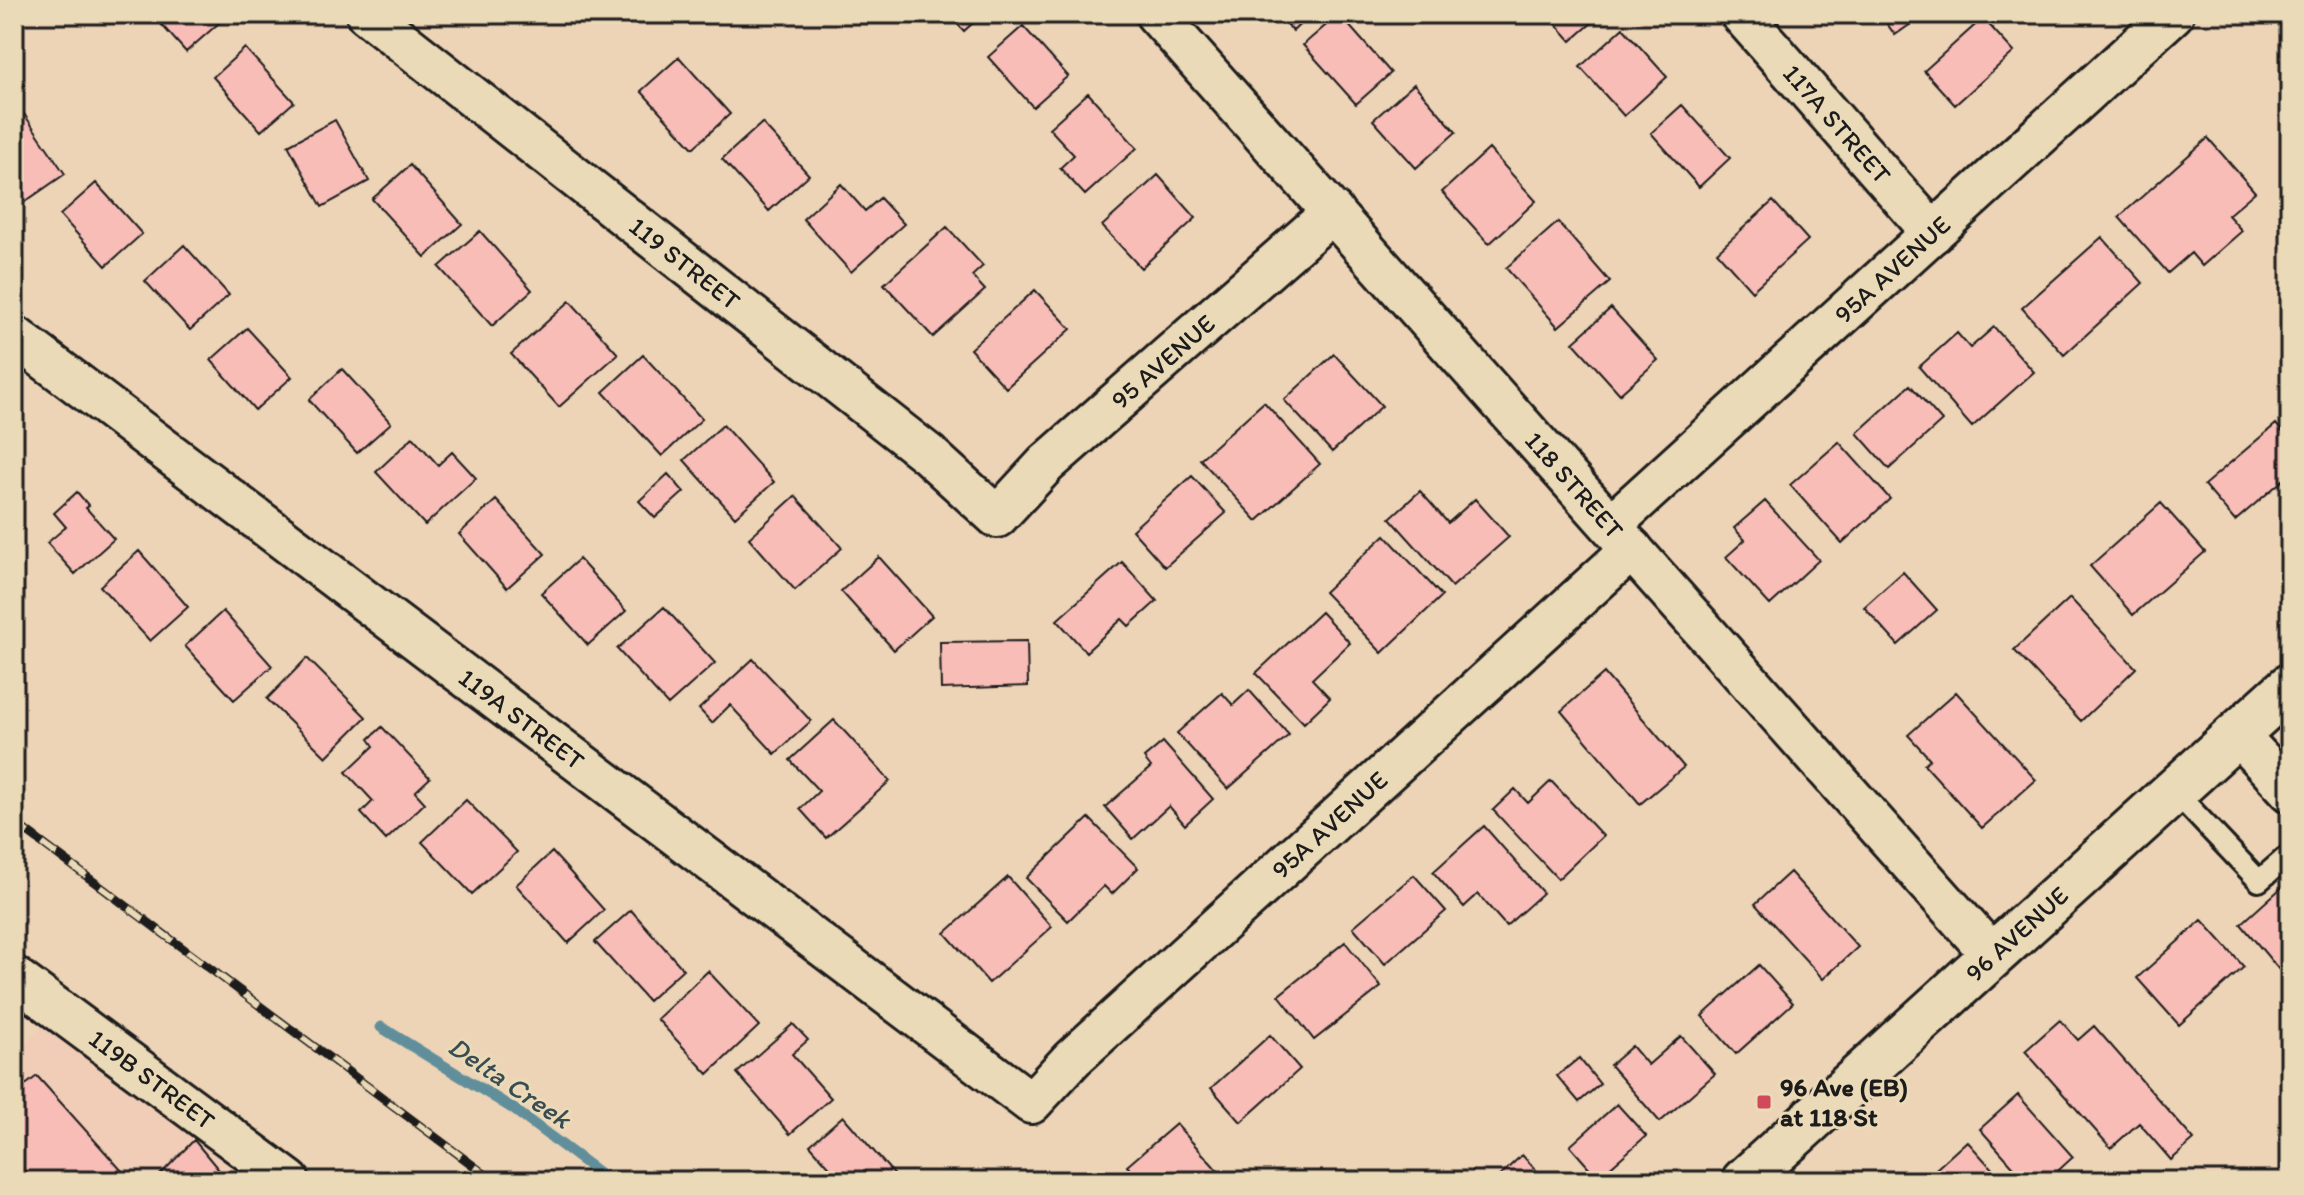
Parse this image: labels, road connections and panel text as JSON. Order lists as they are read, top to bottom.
{
  "streets": {
    "street": [
      "117A STREET",
      "119 STREET",
      "95A AVENUE",
      "95 AVENUE",
      "118 STREET",
      "119A STREET",
      "96 AVENUE",
      "119B STREET"
    ]
  },
  "crossings": [
    ["117A STREET", "95A AVENUE"],
    ["119 STREET", "95 AVENUE"],
    ["95A AVENUE", "118 STREET"],
    ["95A AVENUE", "119A STREET"],
    ["95 AVENUE", "118 STREET"],
    ["118 STREET", "96 AVENUE"]
  ],
  "water": ["Delta Creek"],
  "places": {
    "transit": ["96 Ave (EB) at 118 St"]
  }
}
